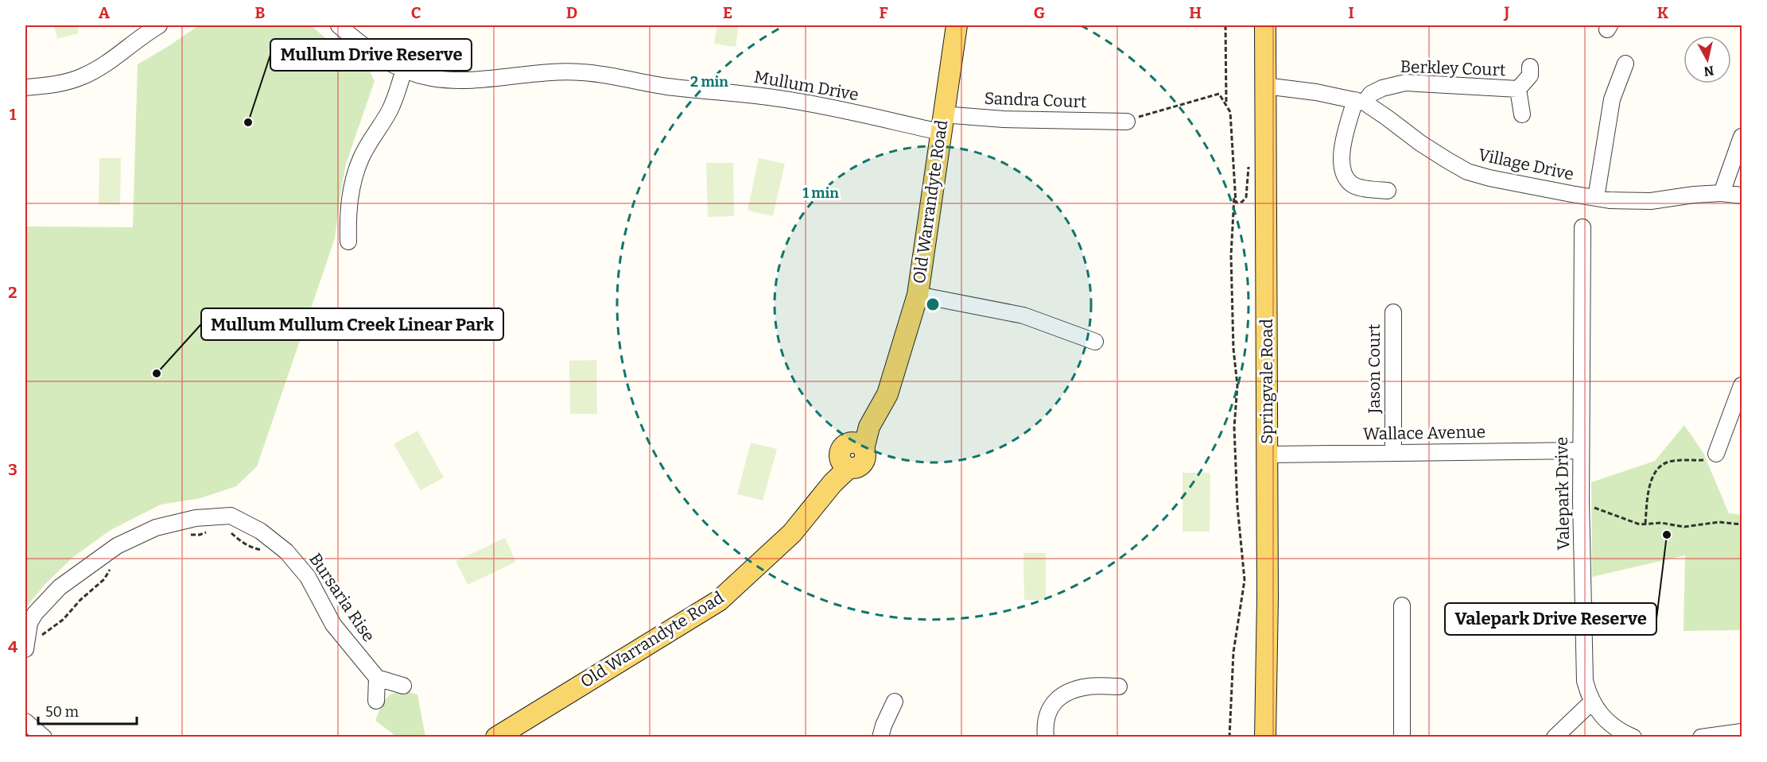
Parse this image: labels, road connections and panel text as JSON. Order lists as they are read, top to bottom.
{
  "streets": {
    "main road": ["Old Warrandyte Road", "Springvale Road"],
    "street": [
      "Berkley Court",
      "Mullum Drive",
      "Sandra Court",
      "Village Drive",
      "Jason Court",
      "Wallace Avenue",
      "Valepark Drive",
      "Bursaria Rise"
    ]
  },
  "crossings": [
    ["Berkley Court", "Village Drive"],
    ["Mullum Drive", "Sandra Court"],
    ["Mullum Drive", "Old Warrandyte Road"],
    ["Sandra Court", "Old Warrandyte Road"],
    ["Village Drive", "Springvale Road"],
    ["Jason Court", "Wallace Avenue"],
    ["Springvale Road", "Wallace Avenue"],
    ["Wallace Avenue", "Valepark Drive"]
  ],
  "places": ["Mullum Drive Reserve", "Mullum Mullum Creek Linear Park", "Valepark Drive Reserve"],
  "scale_bar": "50 m",
  "north": "bottom",
  "grid": {
    "columns": [
      "A",
      "B",
      "C",
      "D",
      "E",
      "F",
      "G",
      "H",
      "I",
      "J",
      "K"
    ],
    "rows": [
      "1",
      "2",
      "3",
      "4"
    ]
  },
  "rings": ["2 min", "1 min"]
}
